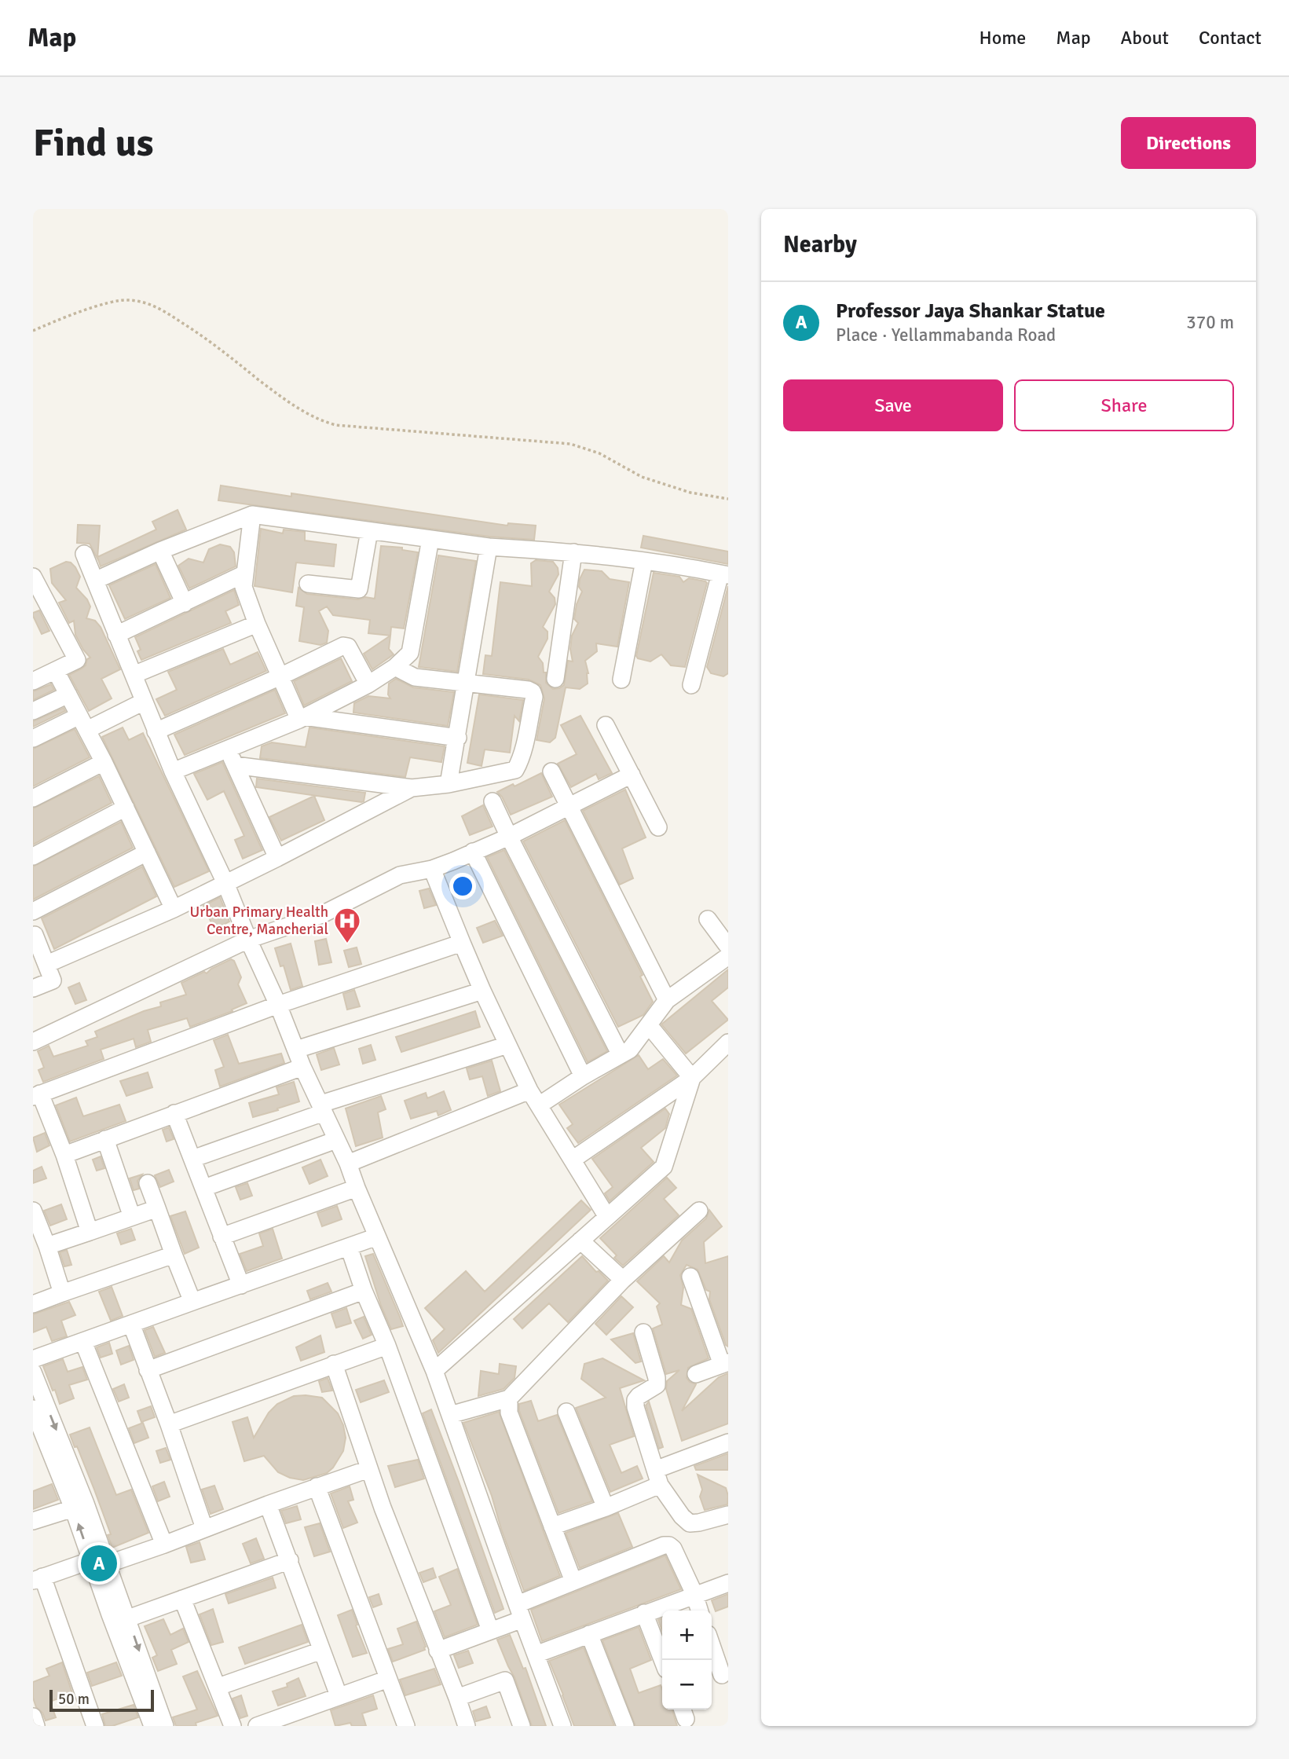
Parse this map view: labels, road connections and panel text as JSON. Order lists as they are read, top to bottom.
{
  "places": {
    "hospital": ["Urban Primary Health Centre, Mancherial"]
  },
  "scale_bar": "50 m",
  "page": {
    "header": "Map",
    "nav": [
      "Home",
      "Map",
      "About",
      "Contact"
    ],
    "buttons": [
      "Directions",
      ["Save", "Share"]
    ],
    "title": "Find us",
    "heading": "Nearby",
    "list": [
      {
        "mark": "A",
        "name": "Professor Jaya Shankar Statue",
        "note": "Place · Yellammabanda Road",
        "value": "370 m"
      }
    ],
    "pins": "A",
    "map_buttons": ["+", "−"],
    "scale": "50 m"
  }
}
